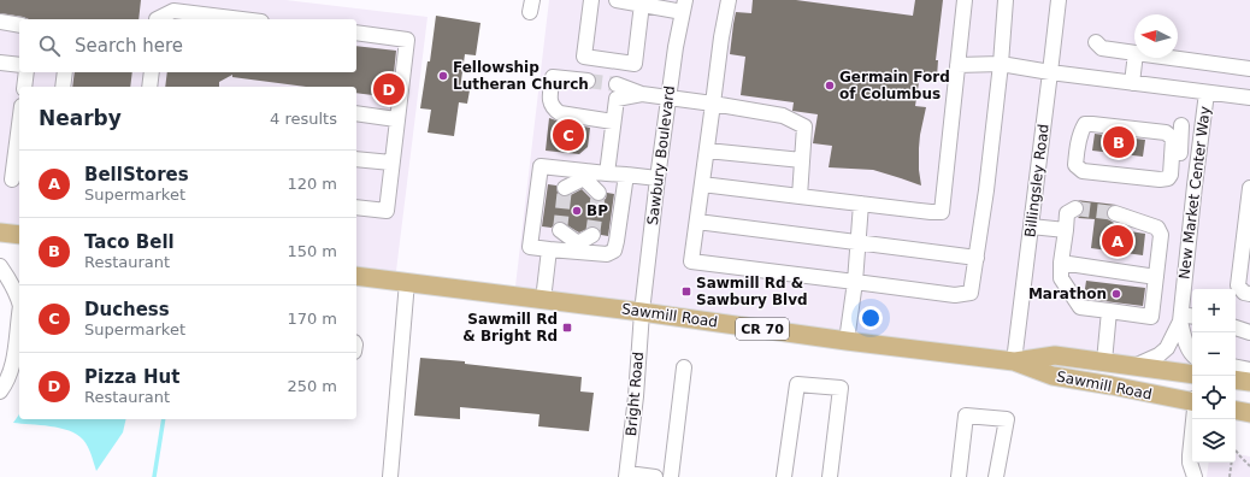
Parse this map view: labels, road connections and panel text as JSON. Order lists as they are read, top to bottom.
{
  "streets": {
    "main road": ["Sawmill Road", "CR 70"],
    "street": [
      "Sawbury Boulevard",
      "Billingsley Road",
      "New Market Center Way",
      "Bright Road"
    ]
  },
  "crossings": [
    ["Sawbury Boulevard", "Sawmill Road"],
    ["Sawbury Boulevard", "Bright Road"],
    ["Billingsley Road", "New Market Center Way"],
    ["Billingsley Road", "Sawmill Road"],
    ["New Market Center Way", "Sawmill Road"],
    ["Sawmill Road", "Bright Road"]
  ],
  "places": {
    "other": [
      "Fellowship Lutheran Church",
      "Germain Ford of Columbus",
      "BP",
      "Marathon"
    ],
    "transit": ["Sawmill Rd & Sawbury Blvd", "Sawmill Rd & Bright Rd"]
  },
  "north": "left",
  "page": {
    "search": "Search here",
    "pins": [
      "D",
      "C",
      "B",
      "A"
    ],
    "heading": ["Nearby", "4 results"],
    "list": [
      {
        "mark": "A",
        "name": "BellStores",
        "note": "Supermarket",
        "value": "120 m"
      },
      {
        "mark": "B",
        "name": "Taco Bell",
        "note": "Restaurant",
        "value": "150 m"
      },
      {
        "mark": "C",
        "name": "Duchess",
        "note": "Supermarket",
        "value": "170 m"
      },
      {
        "mark": "D",
        "name": "Pizza Hut",
        "note": "Restaurant",
        "value": "250 m"
      }
    ],
    "map_buttons": ["+", "−"]
  }
}
